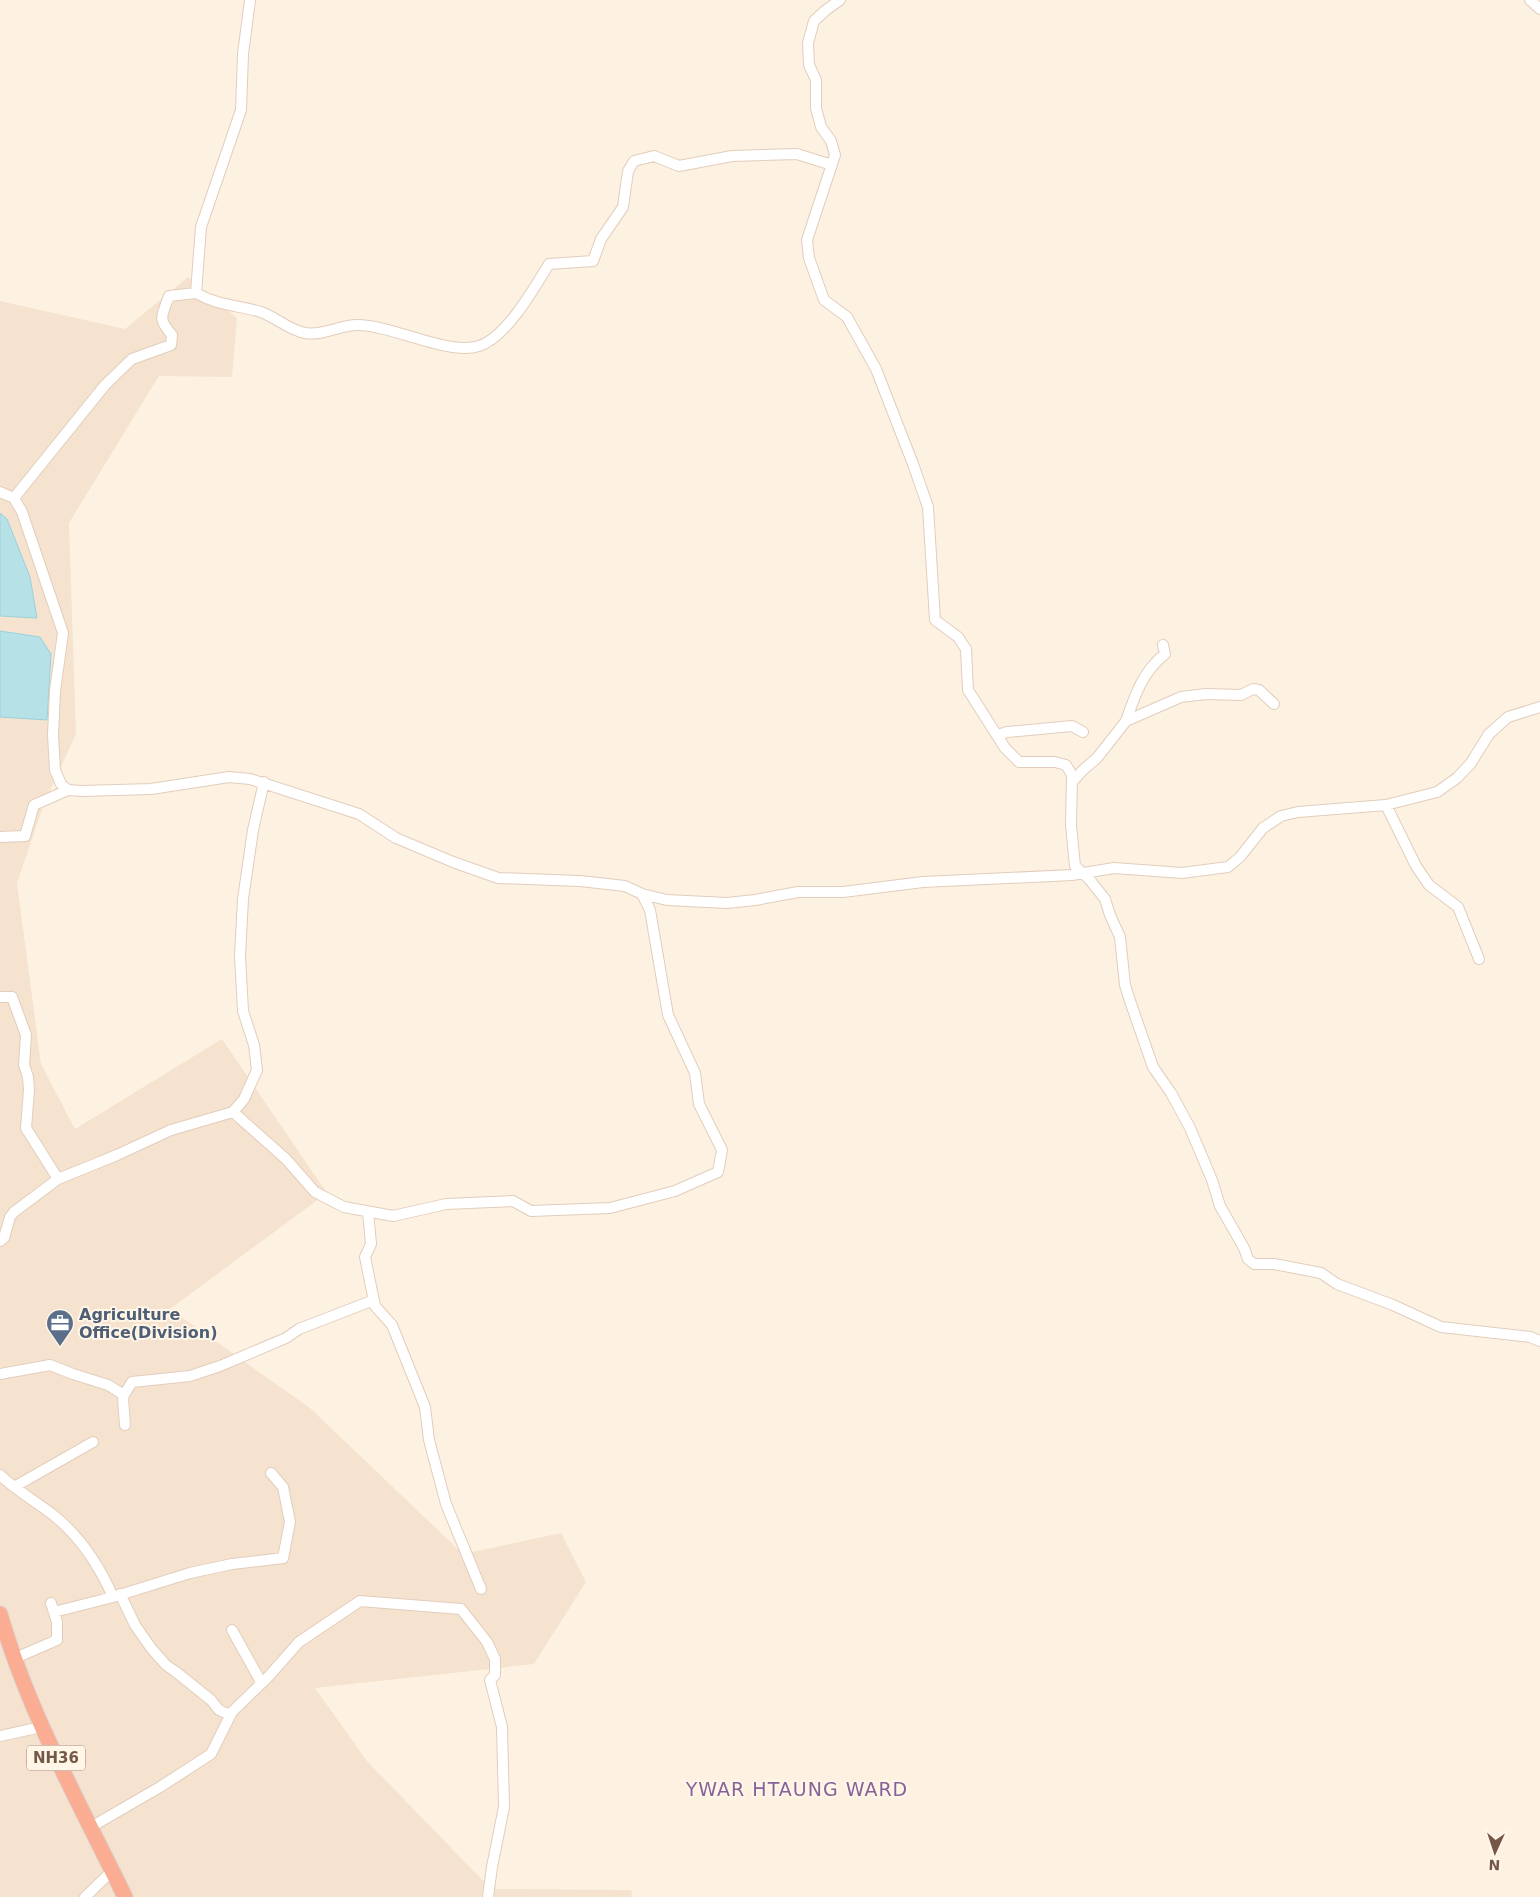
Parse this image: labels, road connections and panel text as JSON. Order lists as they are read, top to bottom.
{
  "streets": {
    "highway": ["NH36"]
  },
  "districts": ["YWAR HTAUNG WARD"],
  "places": {
    "office": ["Agriculture Office(Division)"]
  },
  "north": "bottom"
}
